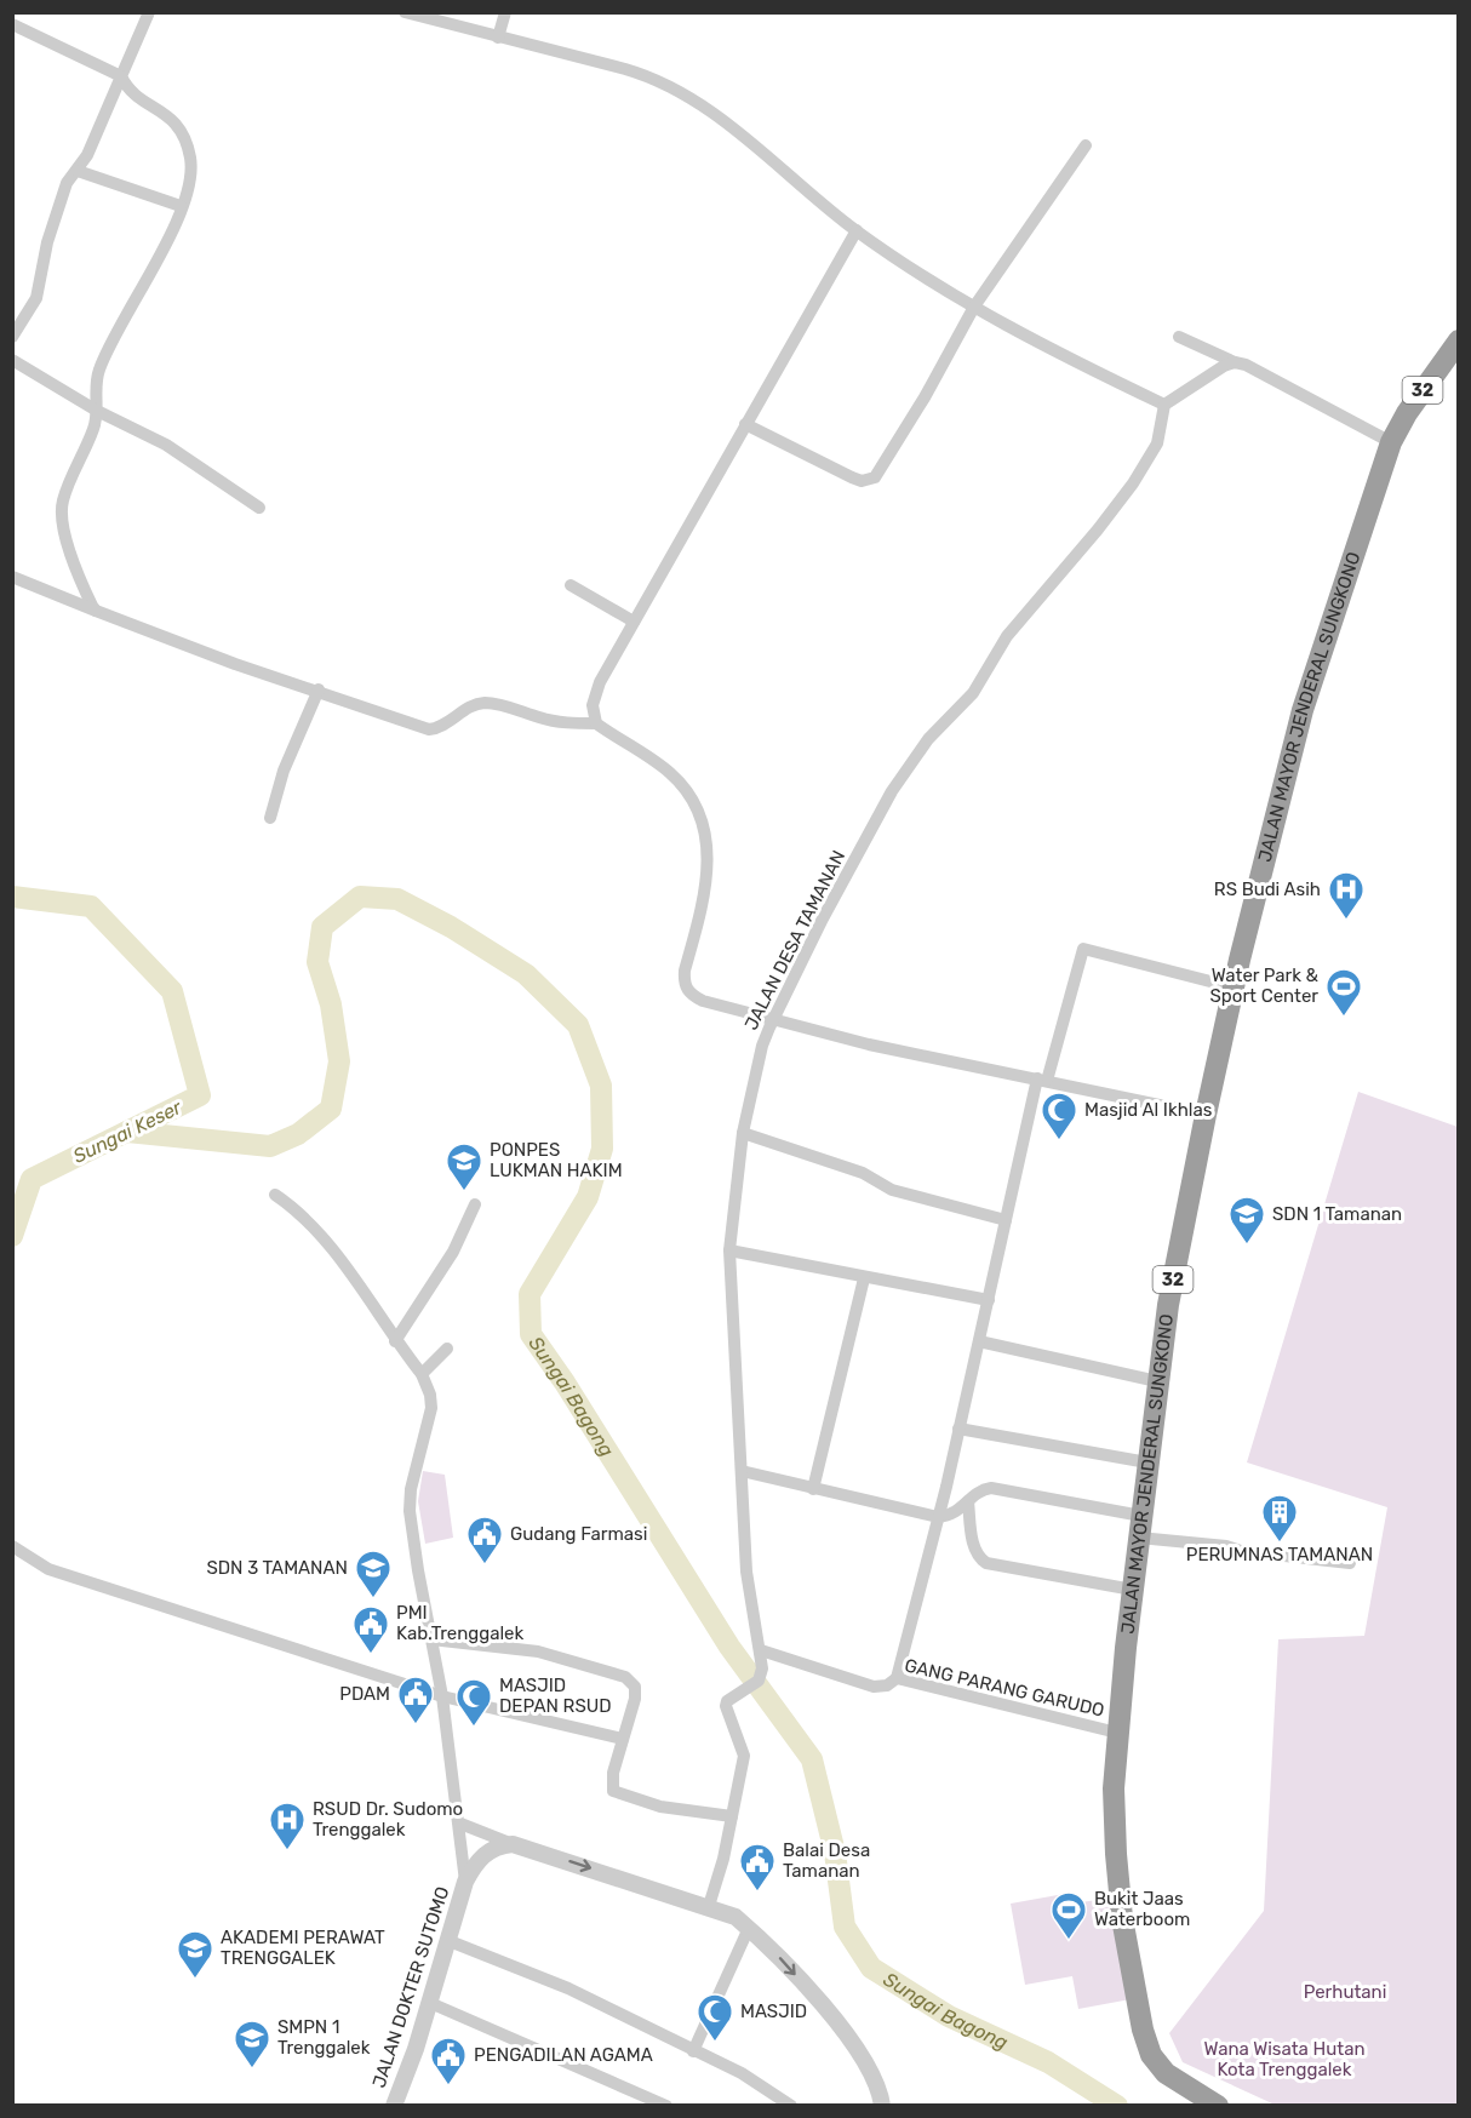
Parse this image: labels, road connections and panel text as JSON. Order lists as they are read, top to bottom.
{
  "streets": {
    "highway": ["32", "JALAN MAYOR JENDERAL SUNGKONO"],
    "street": ["JALAN DESA TAMANAN", "GANG PARANG GARUDO", "JALAN DOKTER SUTOMO"]
  },
  "crossings": [
    ["32", "JALAN MAYOR JENDERAL SUNGKONO"],
    ["JALAN MAYOR JENDERAL SUNGKONO", "GANG PARANG GARUDO"],
    ["JALAN DESA TAMANAN", "GANG PARANG GARUDO"]
  ],
  "water": ["Sungai Keser", "Sungai Bagong"],
  "parks": ["Perhutani", "Wana Wisata Hutan Kota Trenggalek"],
  "places": {
    "hospital": ["RS Budi Asih", "RSUD Dr. Sudomo Trenggalek"],
    "sports": ["Water Park & Sport Center", "Bukit Jaas Waterboom"],
    "mosque": ["Masjid Al Ikhlas", "MASJID DEPAN RSUD", "MASJID"],
    "school or university": [
      "PONPES LUKMAN HAKIM",
      "SDN 1 Tamanan",
      "SDN 3 TAMANAN",
      "AKADEMI PERAWAT TRENGGALEK",
      "SMPN 1 Trenggalek"
    ],
    "building": ["PERUMNAS TAMANAN"],
    "public building": [
      "Gudang Farmasi",
      "PMI Kab.Trenggalek",
      "PDAM",
      "Balai Desa Tamanan",
      "PENGADILAN AGAMA"
    ]
  }
}
